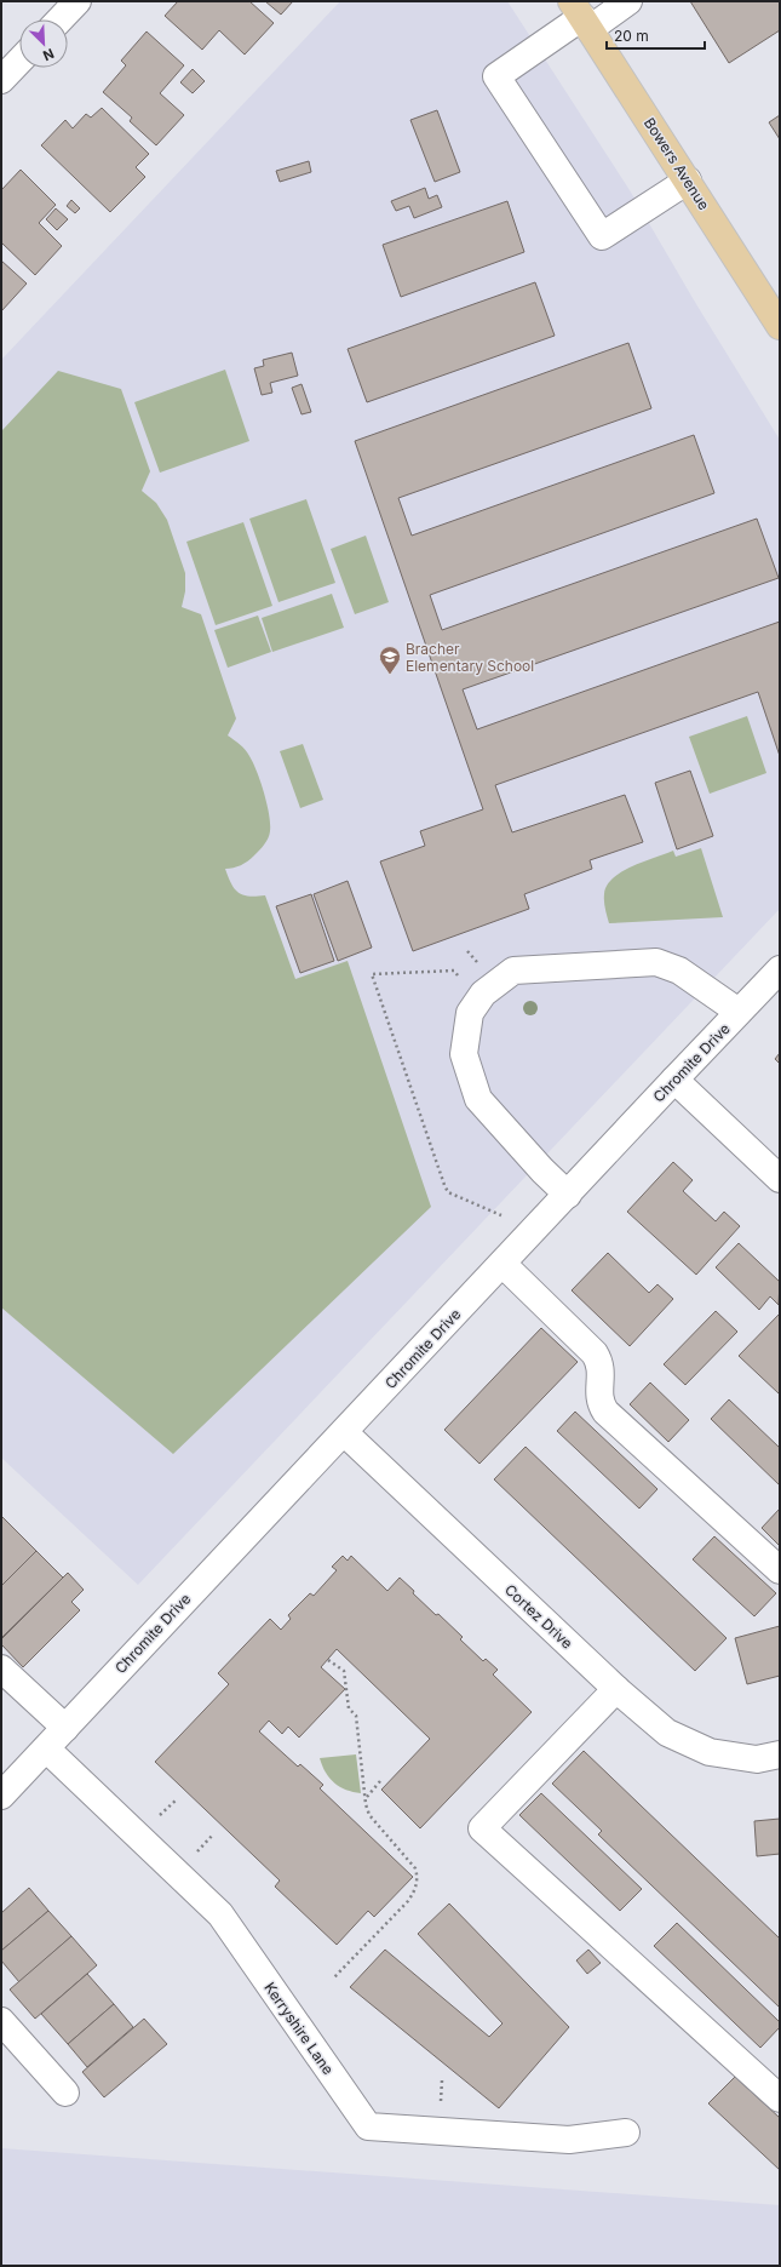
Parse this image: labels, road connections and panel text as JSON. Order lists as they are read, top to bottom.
{
  "streets": {
    "main road": ["Bowers Avenue"],
    "street": ["Chromite Drive", "Cortez Drive", "Kerryshire Lane"]
  },
  "crossings": [
    ["Chromite Drive", "Cortez Drive"],
    ["Chromite Drive", "Kerryshire Lane"]
  ],
  "places": {
    "school or university": ["Bracher Elementary School"]
  },
  "scale_bar": "20 m",
  "north": "bottom right"
}
